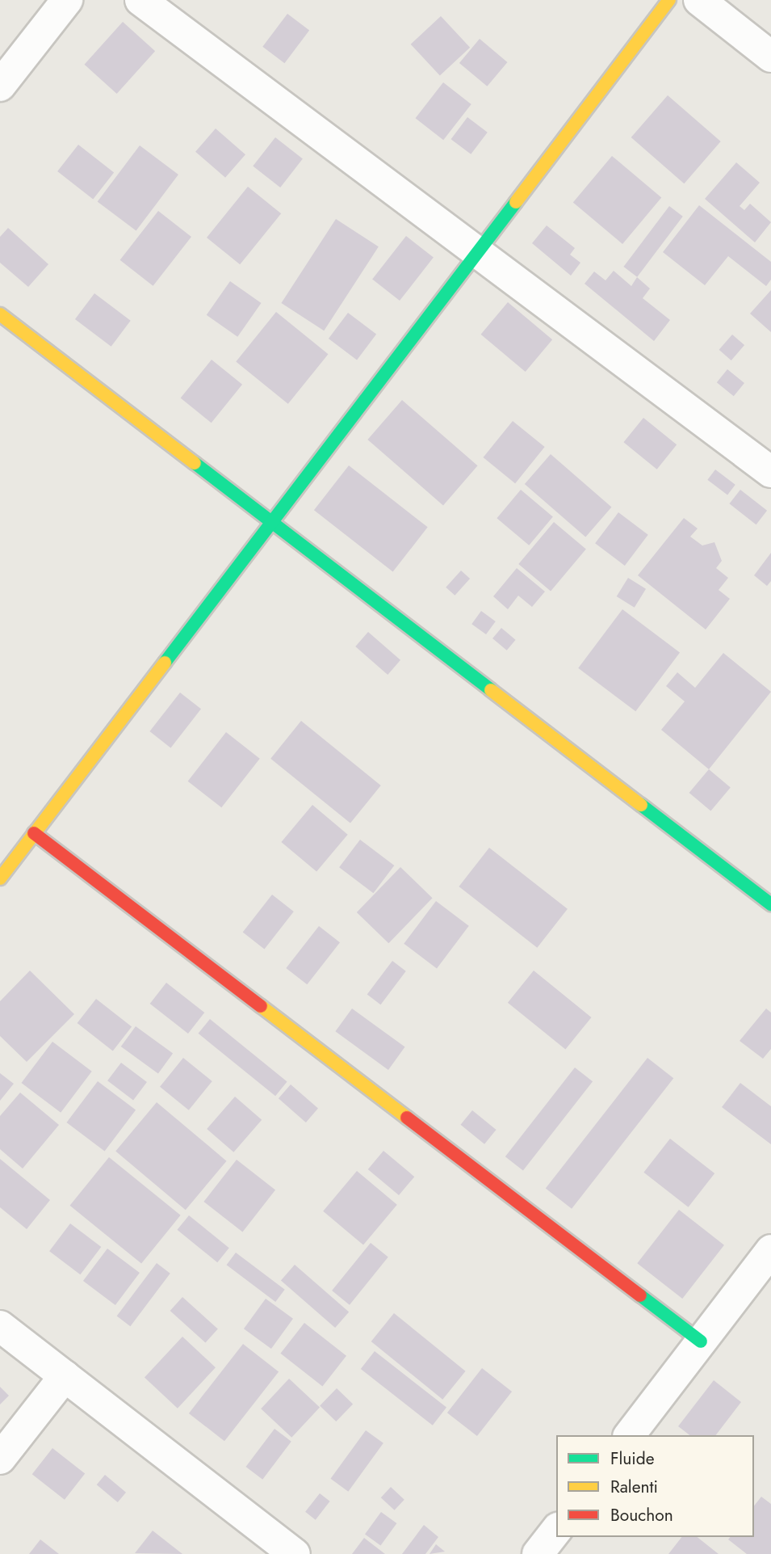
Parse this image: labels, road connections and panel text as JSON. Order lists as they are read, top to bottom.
{
  "legend": ["Fluide", "Ralenti", "Bouchon"]
}
